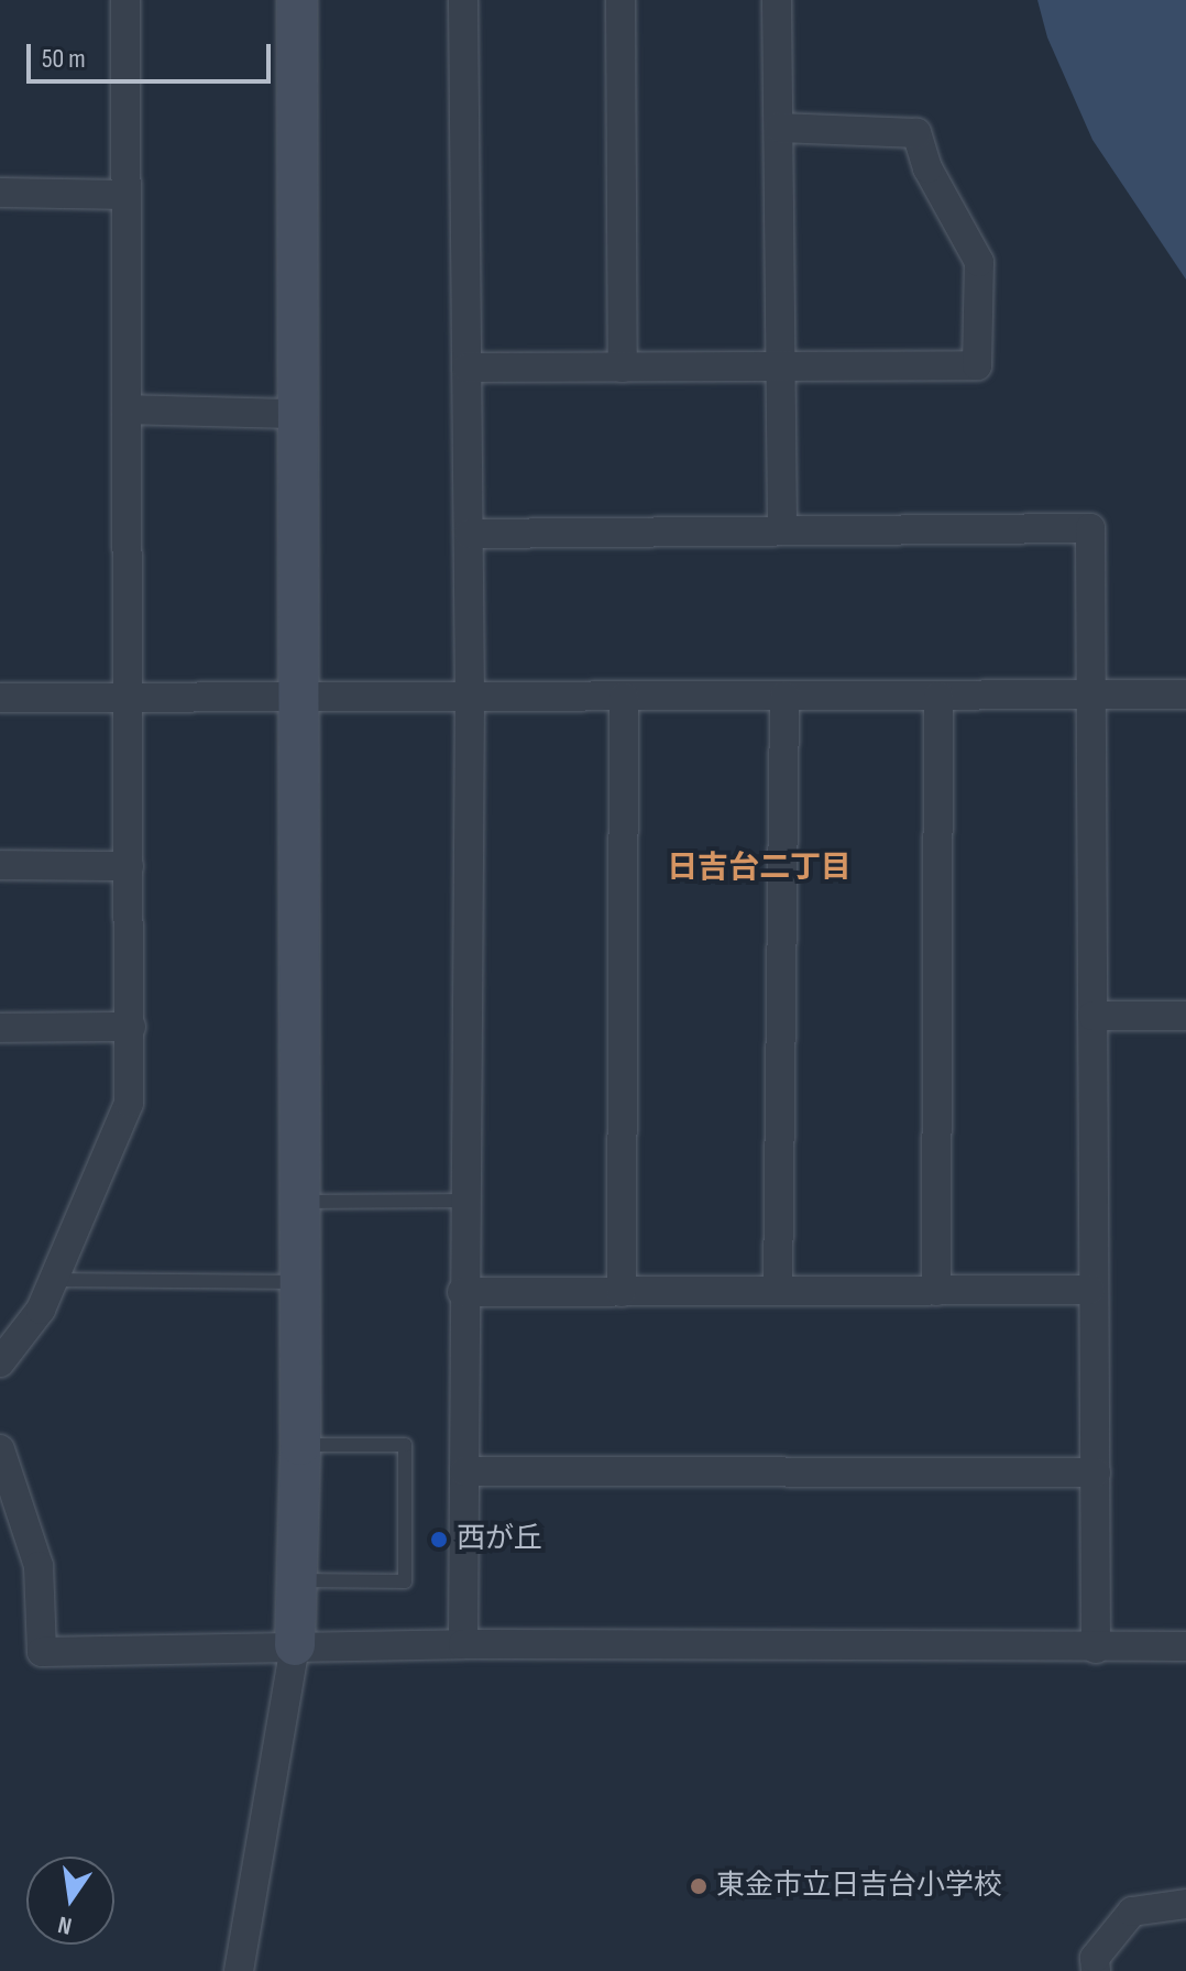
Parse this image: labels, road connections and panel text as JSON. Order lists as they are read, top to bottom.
{
  "districts": ["日吉台二丁目"],
  "places": ["西が丘", "東金市立日吉台小学校"],
  "scale_bar": "50 m",
  "north": "bottom"
}
